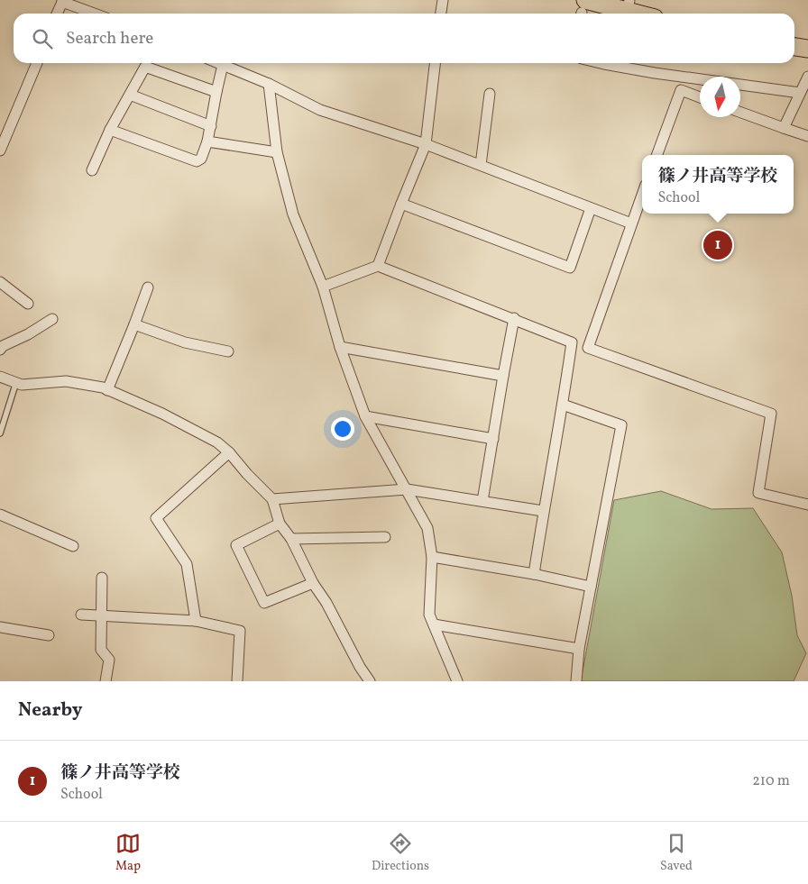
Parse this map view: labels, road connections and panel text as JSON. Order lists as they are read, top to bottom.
{
  "north": "bottom",
  "page": {
    "search": "Search here",
    "popup": ["篠ノ井高等学校", "School"],
    "pins": "1",
    "heading": "Nearby",
    "list": [
      {
        "mark": "1",
        "name": "篠ノ井高等学校",
        "note": "School",
        "value": "210 m"
      }
    ],
    "nav": ["Map", "Directions", "Saved"]
  }
}
